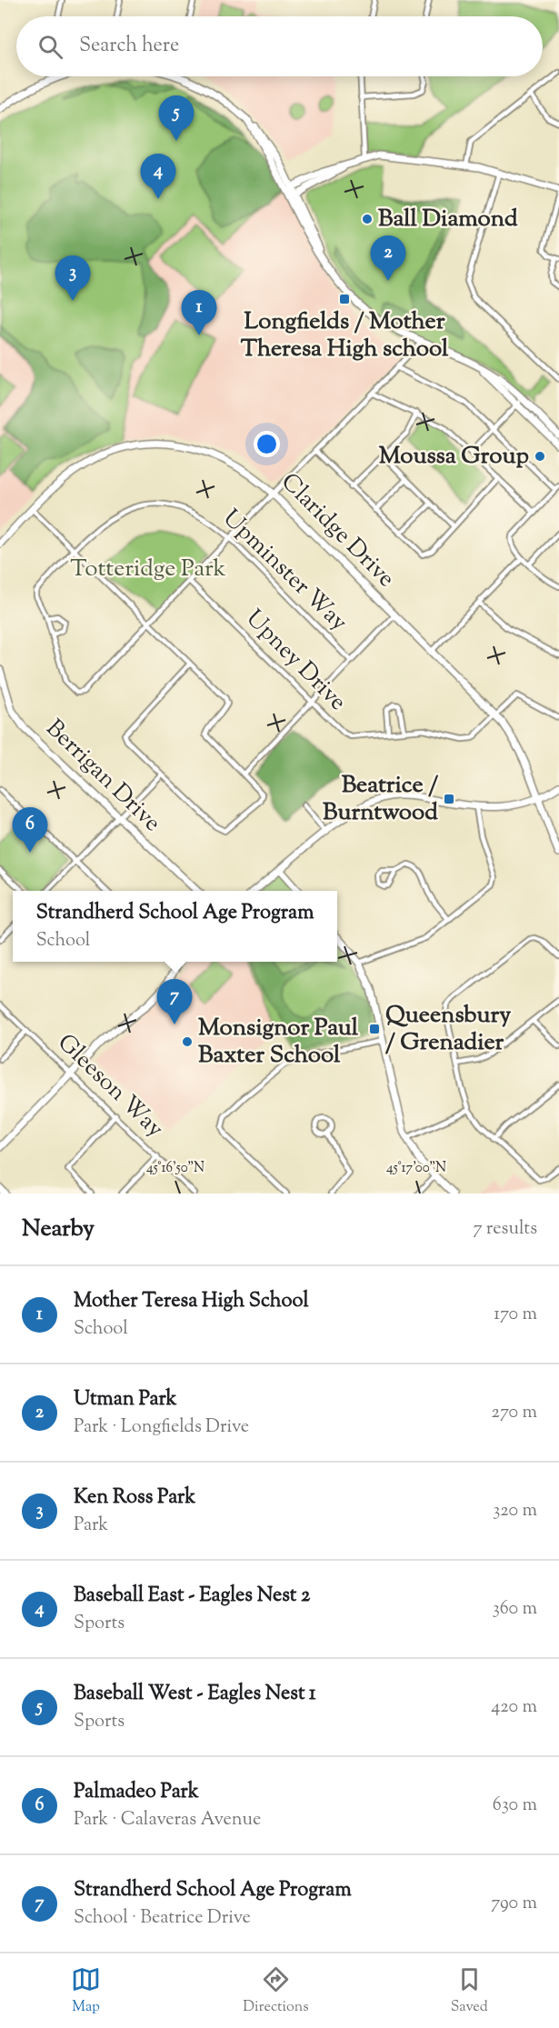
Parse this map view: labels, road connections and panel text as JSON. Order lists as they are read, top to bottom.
{
  "streets": {
    "street": [
      "Claridge Drive",
      "Upminster Way",
      "Upney Drive",
      "Berrigan Drive",
      "Gleeson Way"
    ]
  },
  "crossings": [
    ["Claridge Drive", "Upney Drive"]
  ],
  "parks": ["Totteridge Park"],
  "places": {
    "other": ["Ball Diamond", "Moussa Group", "Monsignor Paul Baxter School"],
    "transit": ["Longfields / Mother Theresa High school", "Beatrice / Burntwood", "Queensbury / Grenadier"]
  },
  "page": {
    "search": "Search here",
    "pins": [
      "5",
      "4",
      "2",
      "3",
      "1",
      "6",
      "7"
    ],
    "popup": ["Strandherd School Age Program", "School"],
    "heading": ["Nearby", "7 results"],
    "list": [
      {
        "mark": "1",
        "name": "Mother Teresa High School",
        "note": "School",
        "value": "170 m"
      },
      {
        "mark": "2",
        "name": "Utman Park",
        "note": "Park · Longfields Drive",
        "value": "270 m"
      },
      {
        "mark": "3",
        "name": "Ken Ross Park",
        "note": "Park",
        "value": "320 m"
      },
      {
        "mark": "4",
        "name": "Baseball East - Eagles Nest 2",
        "note": "Sports",
        "value": "360 m"
      },
      {
        "mark": "5",
        "name": "Baseball West - Eagles Nest 1",
        "note": "Sports",
        "value": "420 m"
      },
      {
        "mark": "6",
        "name": "Palmadeo Park",
        "note": "Park · Calaveras Avenue",
        "value": "630 m"
      },
      {
        "mark": "7",
        "name": "Strandherd School Age Program",
        "note": "School · Beatrice Drive",
        "value": "790 m"
      }
    ],
    "nav": ["Map", "Directions", "Saved"]
  },
  "coordinates": ["45°16'50\"N", "45°17'00\"N"]
}
